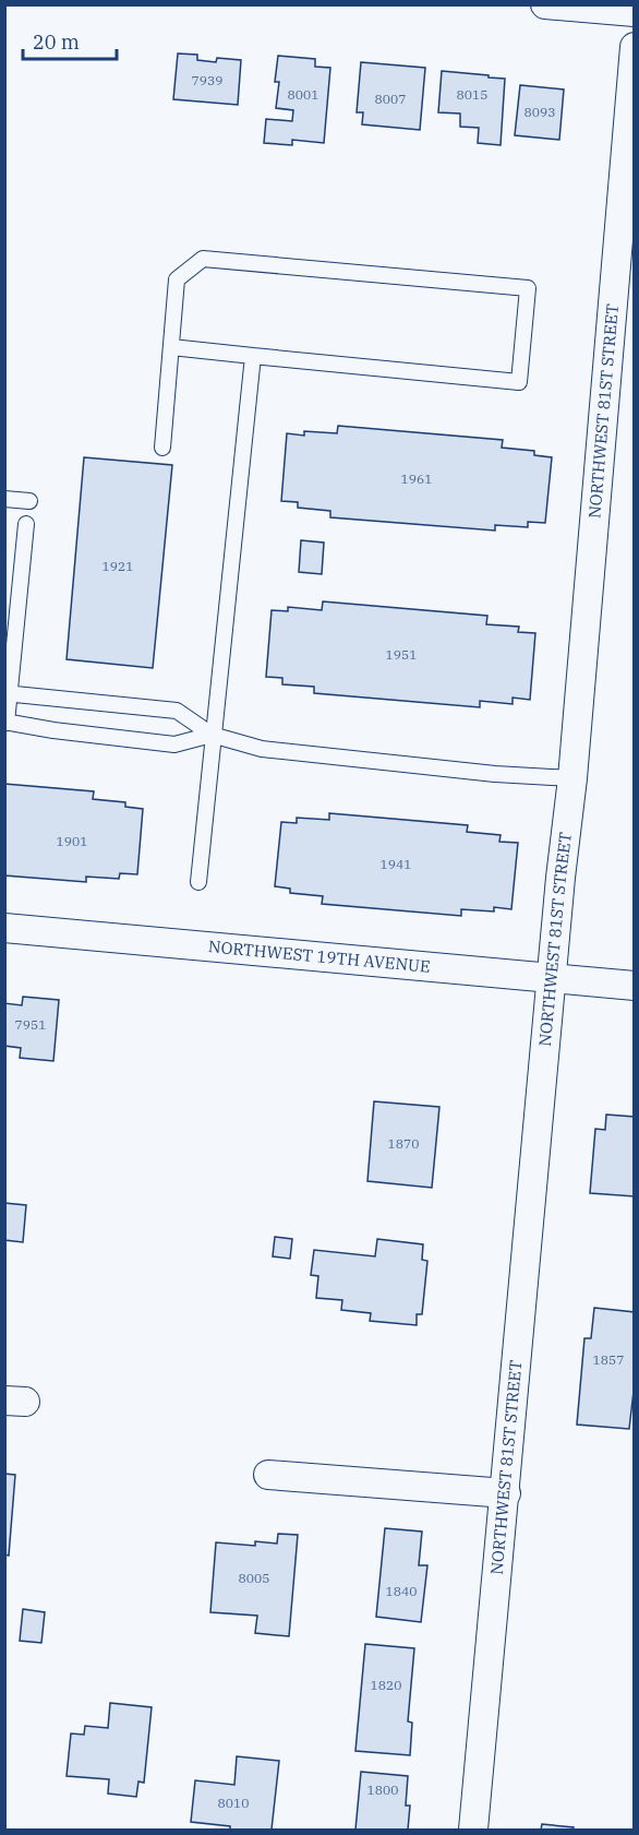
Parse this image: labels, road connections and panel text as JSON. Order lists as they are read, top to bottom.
{
  "streets": {
    "street": ["NORTHWEST 81ST STREET", "NORTHWEST 19TH AVENUE"]
  },
  "crossings": [
    ["NORTHWEST 81ST STREET", "NORTHWEST 19TH AVENUE"]
  ],
  "house_numbers": [
    "7939",
    "8001",
    "8015",
    "8007",
    "8093",
    "1961",
    "1921",
    "1951",
    "1901",
    "1941",
    "7951",
    "1870",
    "1857",
    "8005",
    "1840",
    "1820",
    "1800",
    "8010"
  ],
  "scale_bar": "20 m"
}
